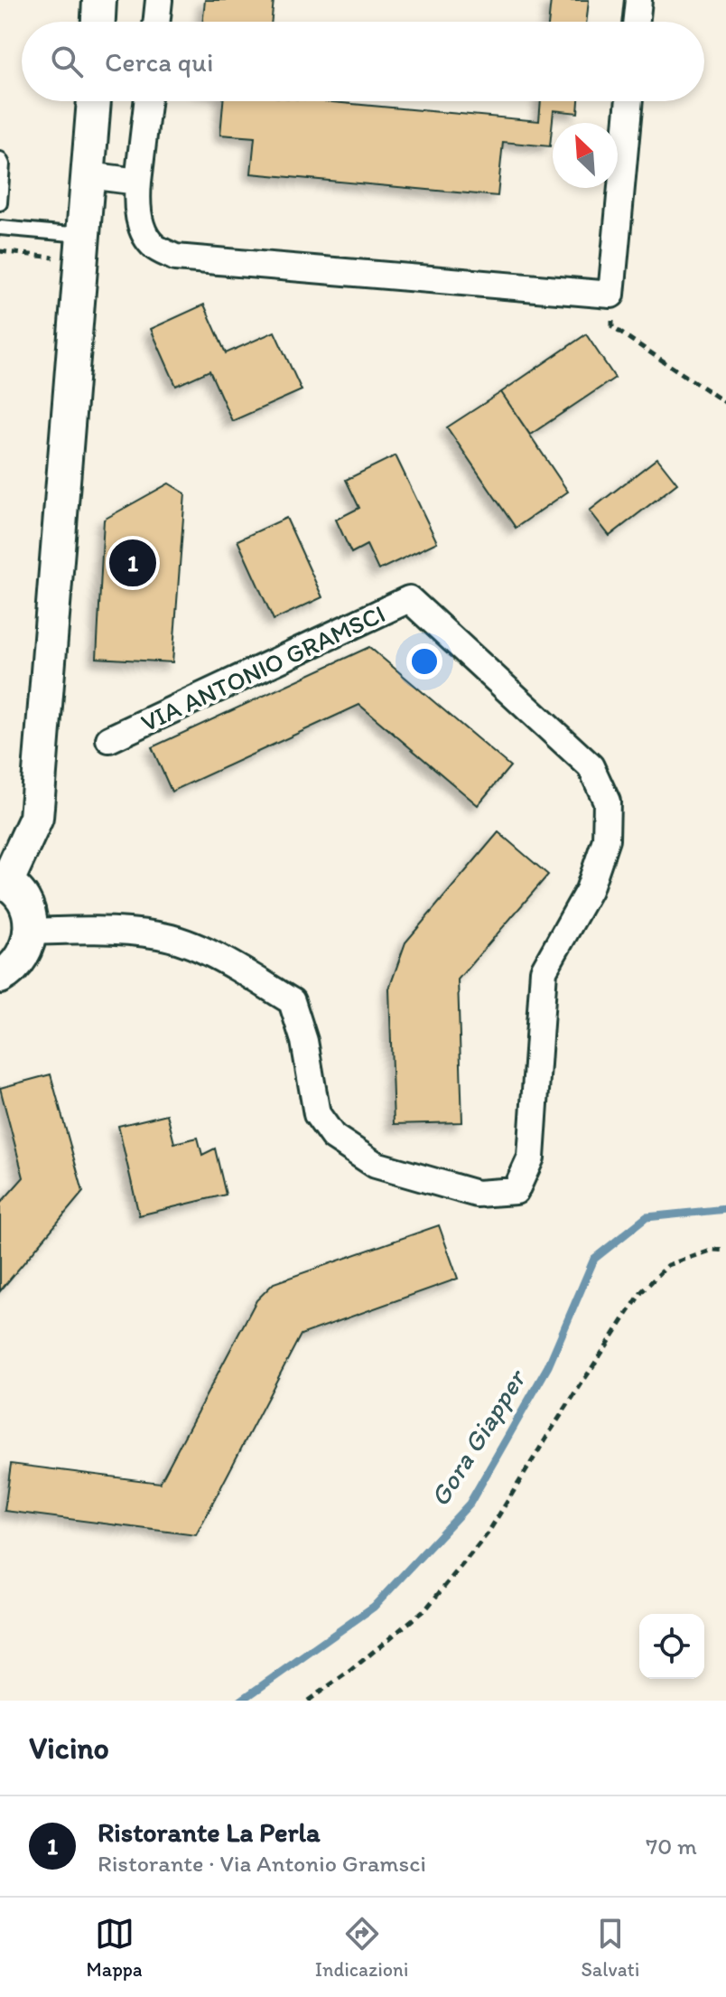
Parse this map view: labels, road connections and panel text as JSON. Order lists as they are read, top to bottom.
{
  "streets": {
    "street": ["VIA ANTONIO GRAMSCI"]
  },
  "water": ["Gora Giapper"],
  "north": "top left",
  "page": {
    "search": "Cerca qui",
    "pins": "1",
    "heading": "Vicino",
    "list": [
      {
        "mark": "1",
        "name": "Ristorante La Perla",
        "note": "Ristorante · Via Antonio Gramsci",
        "value": "70 m"
      }
    ],
    "nav": ["Mappa", "Indicazioni", "Salvati"]
  }
}
